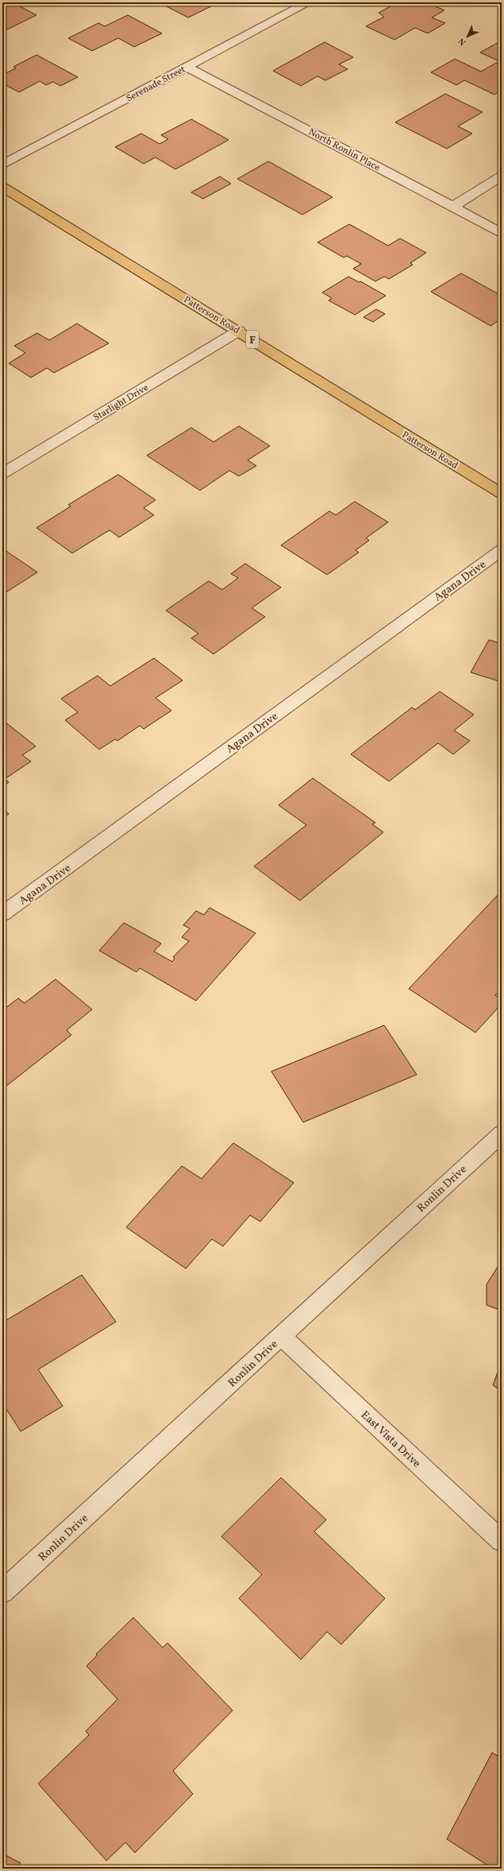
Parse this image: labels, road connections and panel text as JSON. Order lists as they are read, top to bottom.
{
  "streets": {
    "main road": ["Patterson Road", "F"],
    "street": [
      "Serenade Street",
      "North Ronlin Place",
      "Starlight Drive",
      "Agana Drive",
      "Ronlin Drive",
      "East Vista Drive"
    ]
  },
  "crossings": [
    ["Serenade Street", "North Ronlin Place"],
    ["Patterson Road", "Starlight Drive"],
    ["Ronlin Drive", "East Vista Drive"]
  ],
  "north": "bottom left"
}
